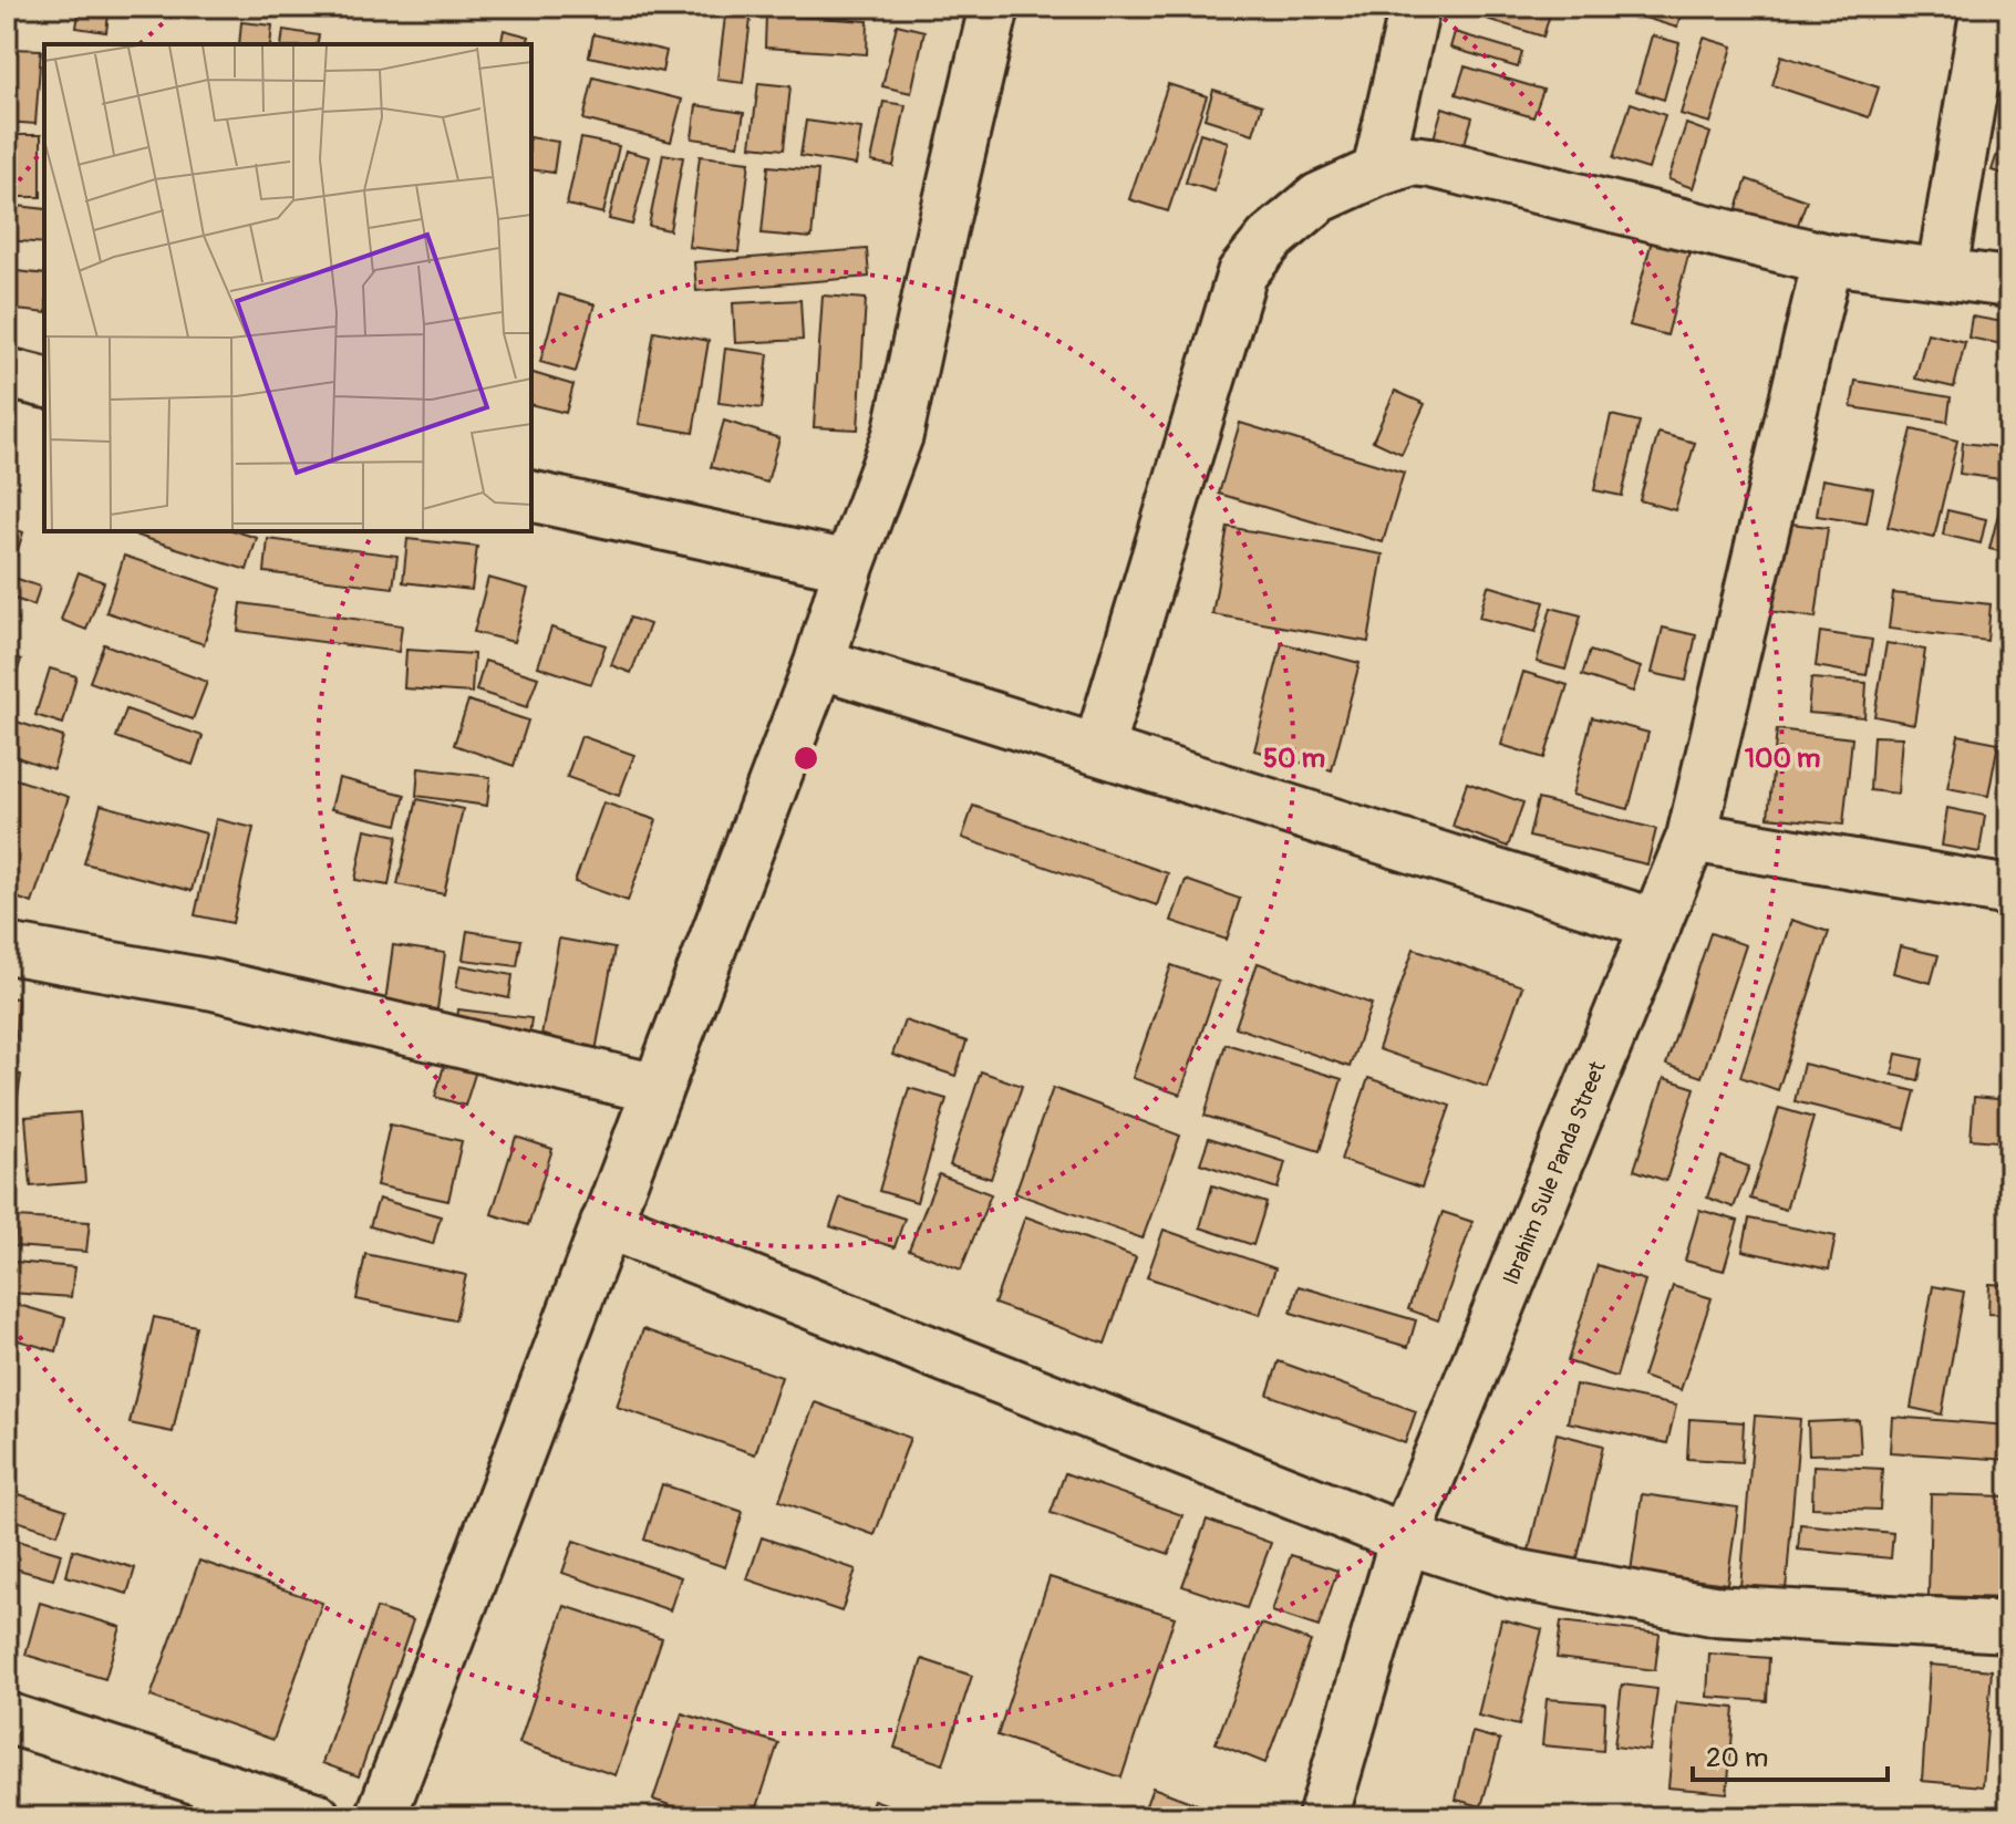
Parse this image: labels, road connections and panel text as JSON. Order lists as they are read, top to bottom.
{
  "streets": {
    "street": ["Ibrahim Sule Panda Street"]
  },
  "scale_bar": "20 m",
  "rings": ["50 m", "100 m"]
}
